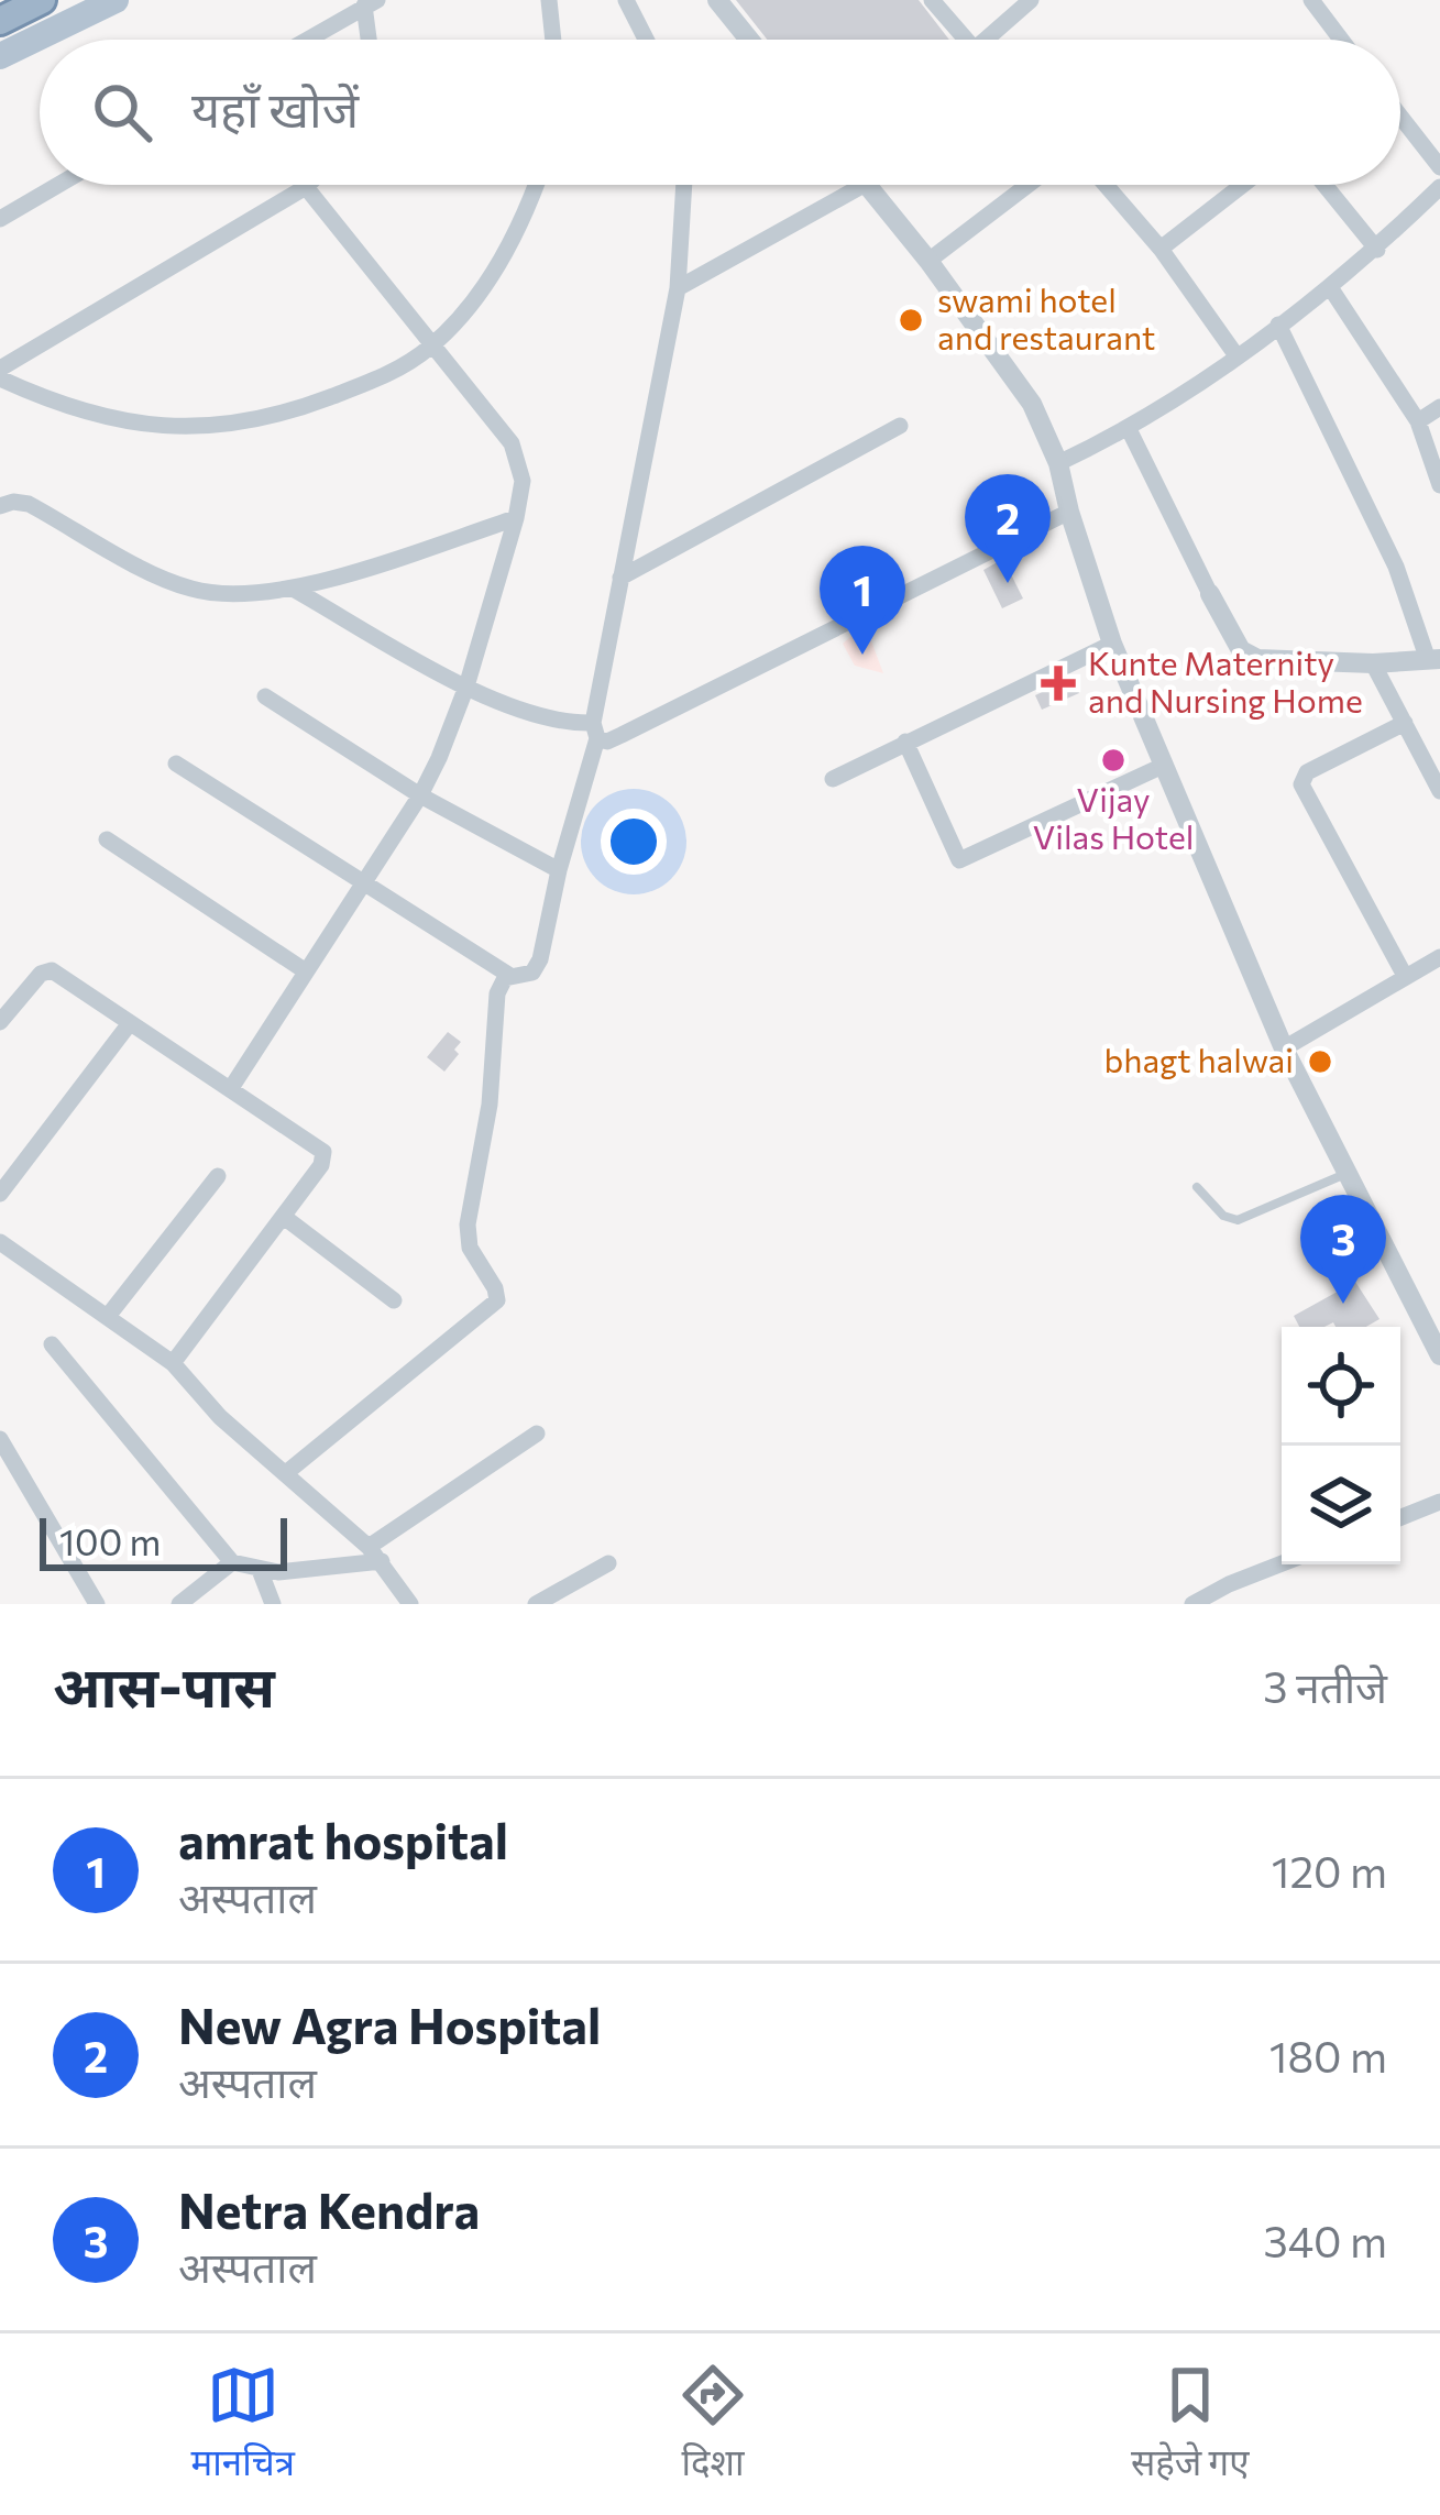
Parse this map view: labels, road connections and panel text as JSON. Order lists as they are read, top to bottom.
{
  "places": {
    "other": ["swami hotel and restaurant", "Vijay Vilas Hotel", "bhagt halwai"],
    "health": ["Kunte Maternity and Nursing Home"]
  },
  "scale_bar": "100 m",
  "page": {
    "search": "यहाँ खोजें",
    "pins": ["2", "1", "3"],
    "scale": "100 m",
    "heading": ["आस-पास", "3 नतीजे"],
    "list": [
      {
        "mark": "1",
        "name": "amrat hospital",
        "note": "अस्पताल",
        "value": "120 m"
      },
      {
        "mark": "2",
        "name": "New Agra Hospital",
        "note": "अस्पताल",
        "value": "180 m"
      },
      {
        "mark": "3",
        "name": "Netra Kendra",
        "note": "अस्पताल",
        "value": "340 m"
      }
    ],
    "nav": ["मानचित्र", "दिशा", "सहेजे गए"]
  }
}
